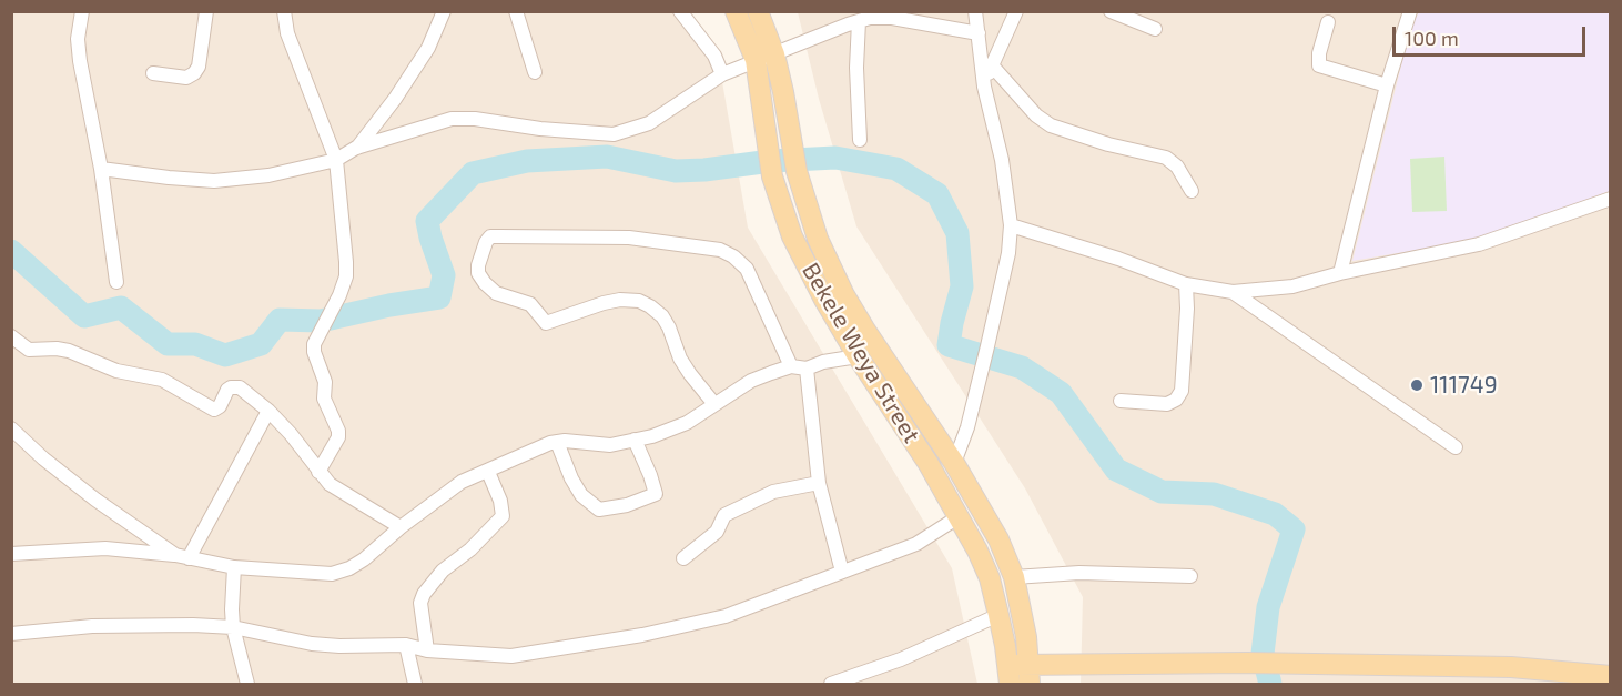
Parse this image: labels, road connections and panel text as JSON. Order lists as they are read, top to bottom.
{
  "streets": {
    "main road": ["Bekele Weya Street"]
  },
  "places": ["111749"],
  "scale_bar": "100 m"
}
